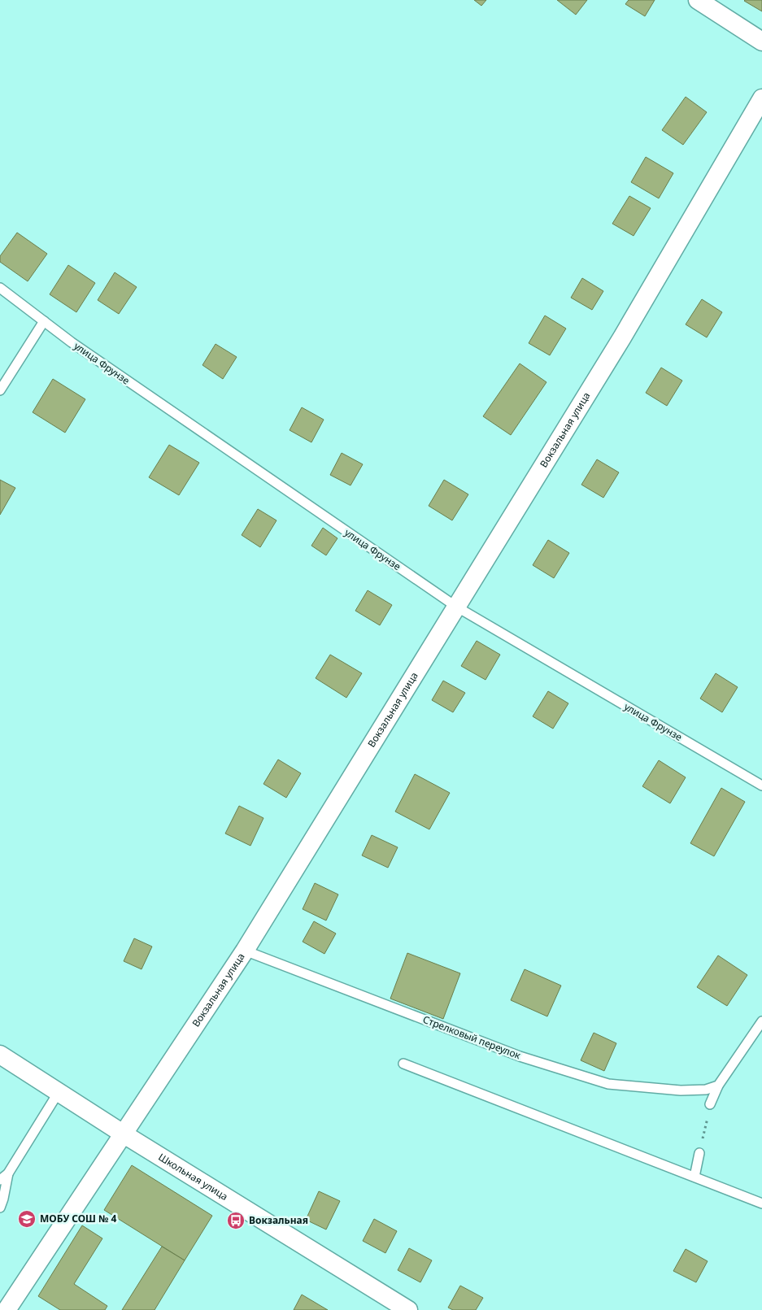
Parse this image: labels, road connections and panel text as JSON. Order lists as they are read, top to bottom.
{
  "streets": {
    "street": ["Вокзальная улица", "Школьная улица"],
    "lane": ["улица Фрунзе", "Стрелковый переулок"]
  },
  "crossings": [
    ["улица Фрунзе", "Вокзальная улица"],
    ["Вокзальная улица", "Стрелковый переулок"],
    ["Вокзальная улица", "Школьная улица"]
  ],
  "places": {
    "school or university": ["МОБУ СОШ № 4"],
    "bus stop": ["Вокзальная"]
  }
}
